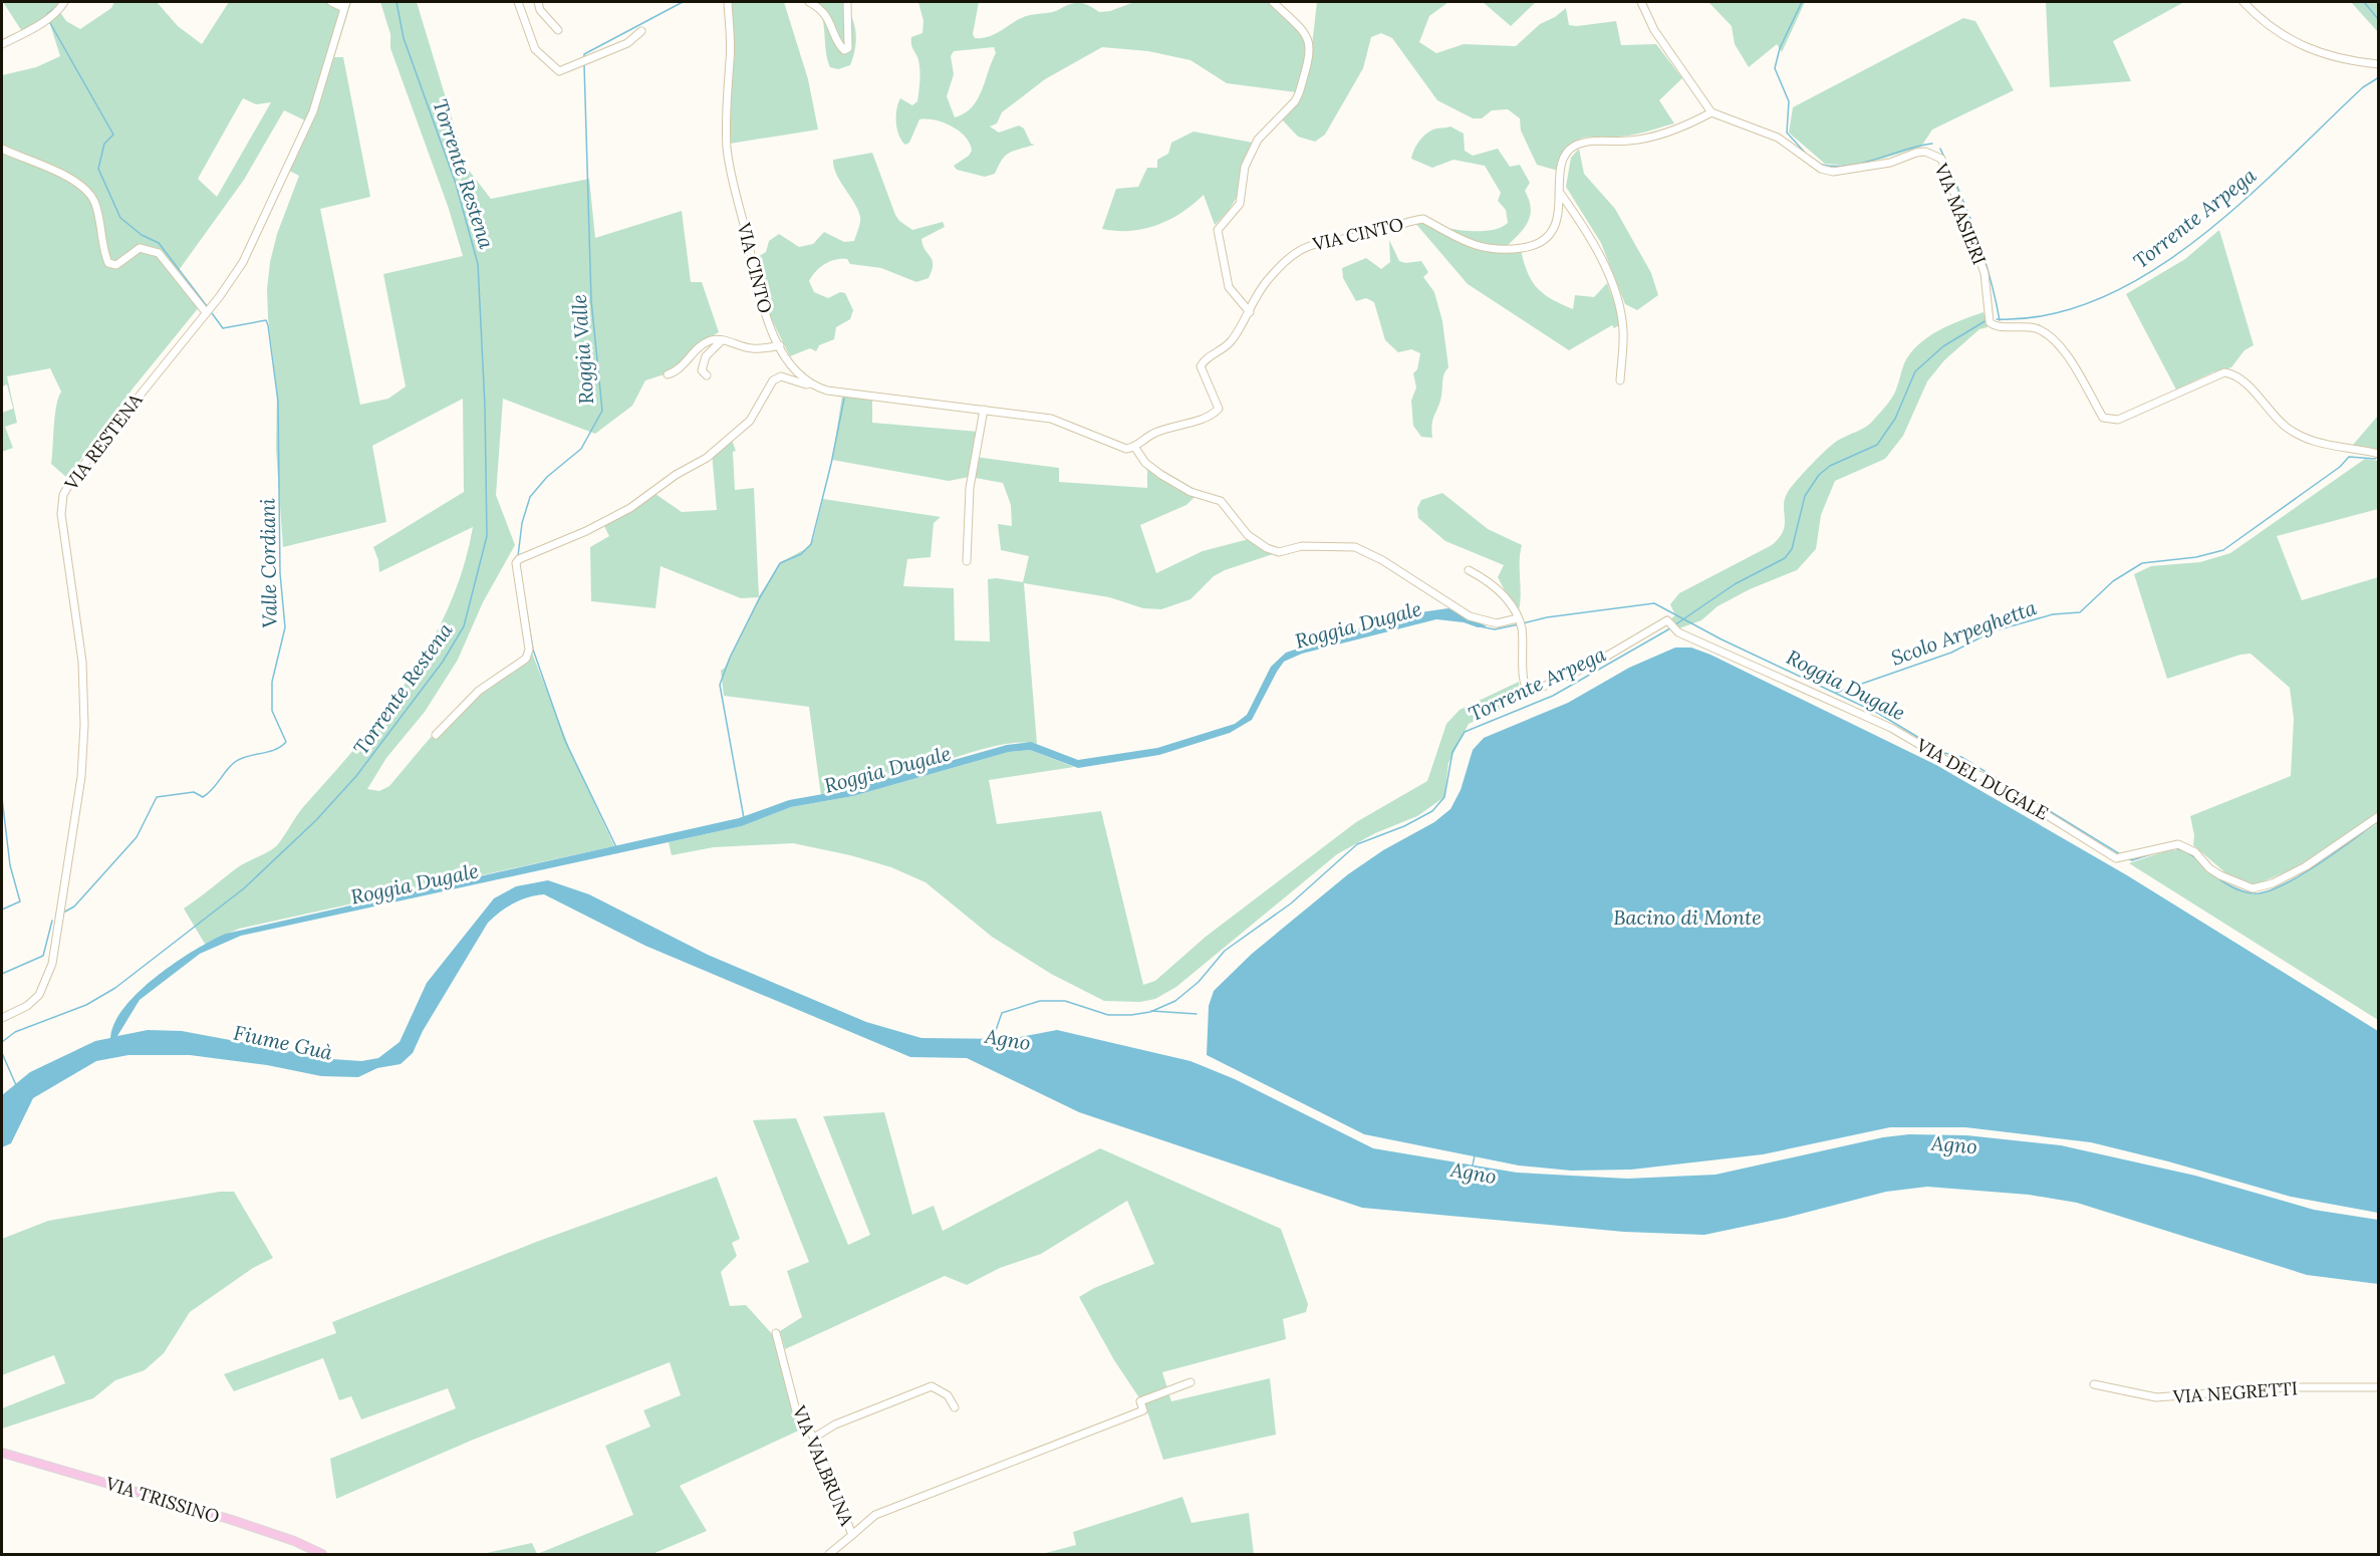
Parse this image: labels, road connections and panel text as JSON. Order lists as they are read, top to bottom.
{
  "streets": {
    "main road": ["VIA TRISSINO"],
    "street": [
      "VIA MASIERI",
      "VIA CINTO",
      "VIA RESTENA",
      "VIA DEL DUGALE",
      "VIA NEGRETTI",
      "VIA VALBRUNA"
    ]
  },
  "crossings": [
    ["VIA MASIERI", "VIA CINTO"]
  ],
  "water": [
    "Torrente Restena",
    "Torrente Arpega",
    "Roggia Valle",
    "Valle Cordiani",
    "Roggia Dugale",
    "Scolo Arpeghetta",
    "Bacino di Monte",
    "Agno",
    "Fiume Guà"
  ]
}
